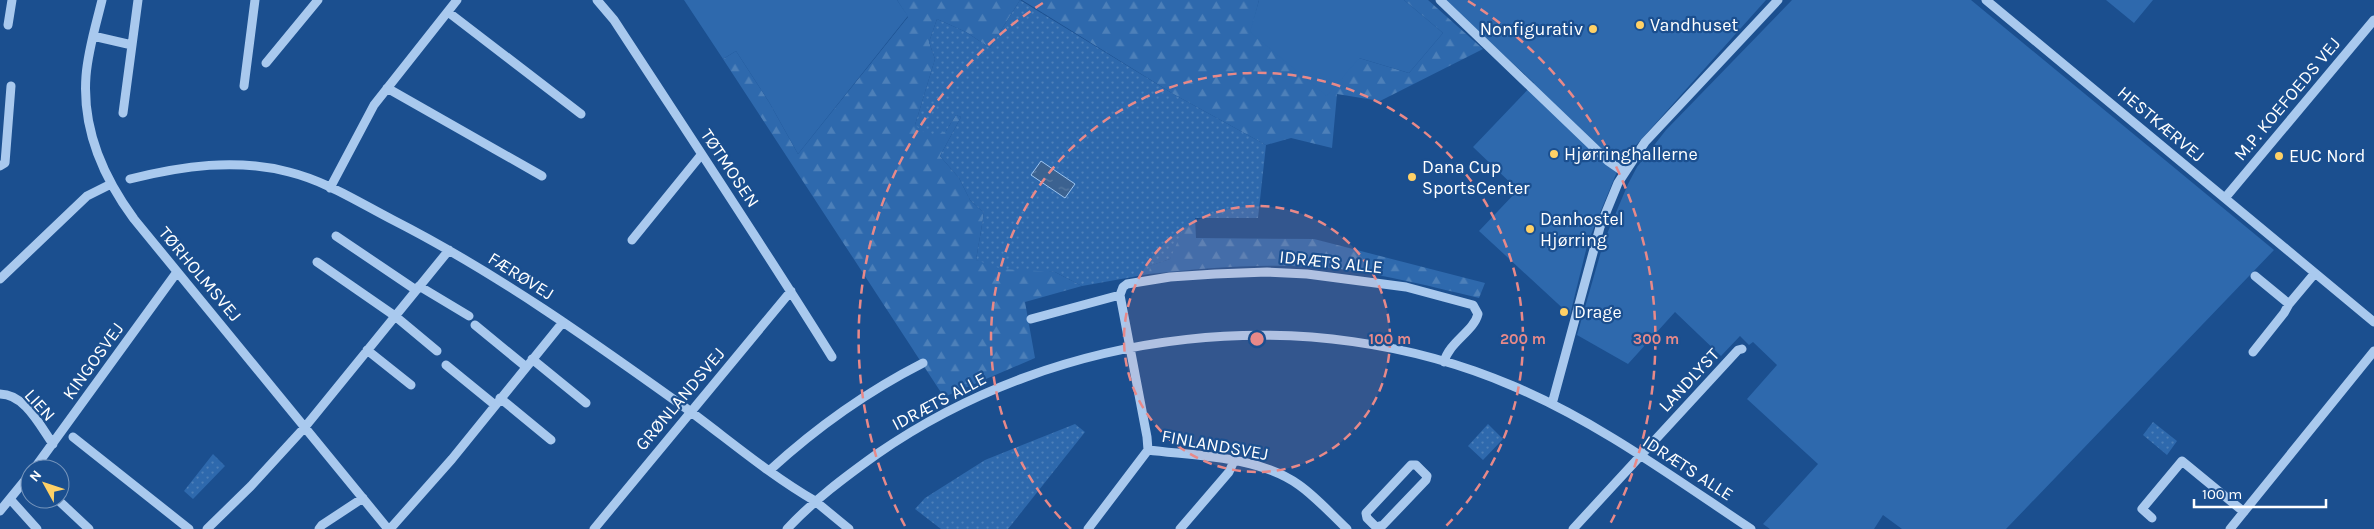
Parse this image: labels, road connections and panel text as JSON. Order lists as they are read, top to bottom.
{
  "streets": {
    "street": [
      "M.P. KOEFOEDS VEJ",
      "HESTKÆRVEJ",
      "TØTMOSEN",
      "IDRÆTS ALLE",
      "TØRHOLMSVEJ",
      "FÆRØVEJ",
      "KINGOSVEJ",
      "LANDLYST",
      "GRØNLANDSVEJ",
      "LIEN",
      "FINLANDSVEJ"
    ]
  },
  "crossings": [
    ["M.P. KOEFOEDS VEJ", "HESTKÆRVEJ"],
    ["TØTMOSEN", "GRØNLANDSVEJ"],
    ["IDRÆTS ALLE", "FÆRØVEJ"],
    ["IDRÆTS ALLE", "LANDLYST"],
    ["TØRHOLMSVEJ", "KINGOSVEJ"],
    ["FÆRØVEJ", "GRØNLANDSVEJ"],
    ["KINGOSVEJ", "LIEN"]
  ],
  "places": [
    "Vandhuset",
    "Nonfigurativ",
    "Hjørringhallerne",
    "EUC Nord",
    "Dana Cup SportsCenter",
    "Danhostel Hjørring",
    "Drage"
  ],
  "scale_bar": "100 m",
  "north": "top left",
  "rings": ["100 m", "200 m", "300 m"]
}
